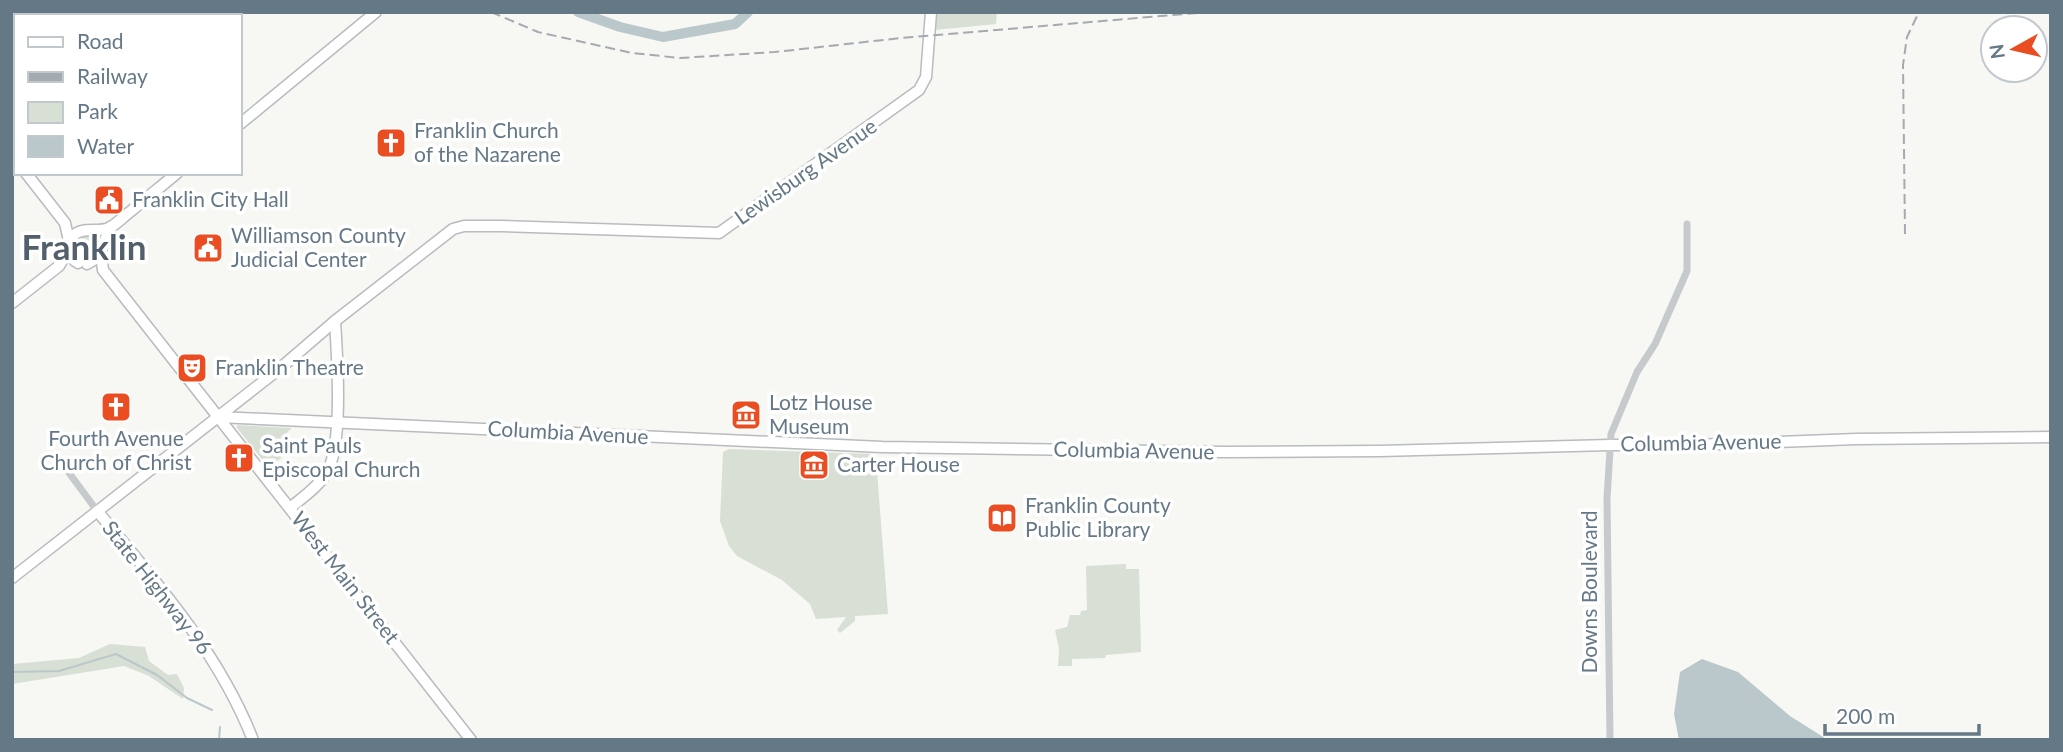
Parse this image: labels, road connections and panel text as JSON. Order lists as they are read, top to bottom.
{
  "streets": {
    "main road": [
      "Lewisburg Avenue",
      "Columbia Avenue",
      "West Main Street",
      "State Highway 96"
    ],
    "street": ["Downs Boulevard"]
  },
  "crossings": [
    ["Lewisburg Avenue", "Columbia Avenue"],
    ["Lewisburg Avenue", "West Main Street"],
    ["Lewisburg Avenue", "State Highway 96"],
    ["Columbia Avenue", "West Main Street"],
    ["Columbia Avenue", "Downs Boulevard"]
  ],
  "districts": ["Franklin"],
  "places": {
    "church": ["Franklin Church of the Nazarene", "Fourth Avenue Church of Christ", "Saint Pauls Episcopal Church"],
    "public building": ["Franklin City Hall", "Williamson County Judicial Center"],
    "theatre": ["Franklin Theatre"],
    "museum": ["Lotz House Museum", "Carter House"],
    "library": ["Franklin County Public Library"]
  },
  "legend": [
    "Road",
    "Railway",
    "Park",
    "Water"
  ],
  "scale_bar": "200 m",
  "north": "left"
}
